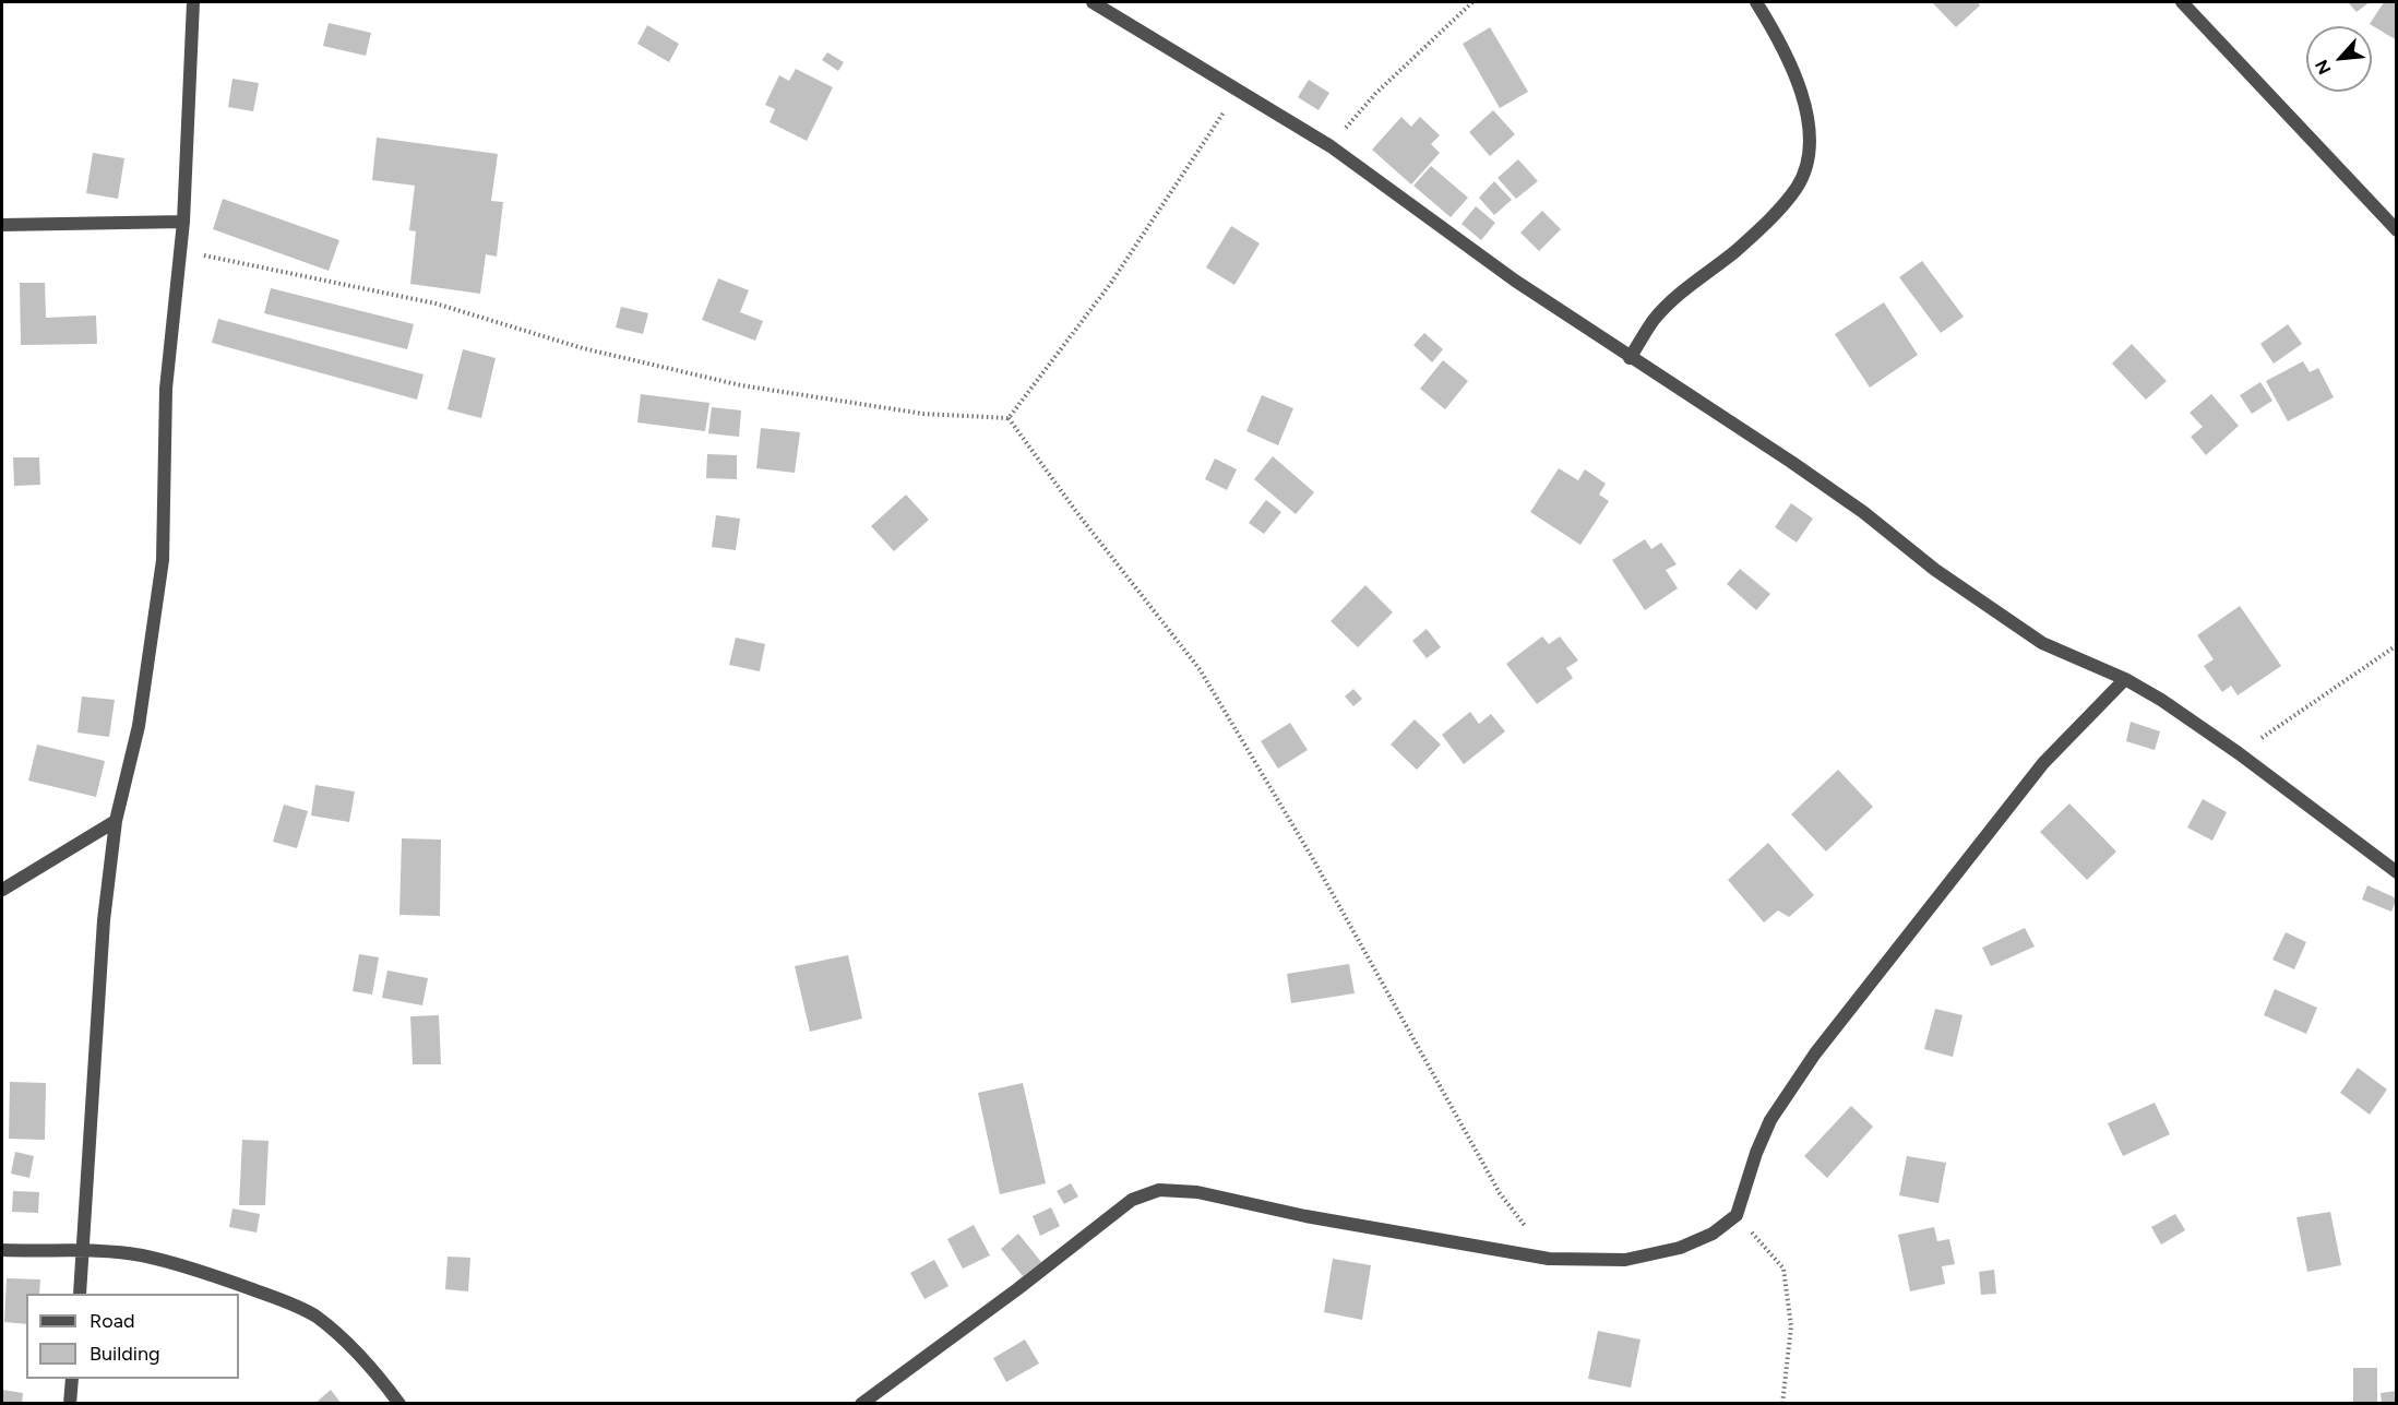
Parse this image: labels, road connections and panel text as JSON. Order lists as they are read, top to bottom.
{
  "legend": ["Road", "Building"],
  "north": "bottom left"
}
